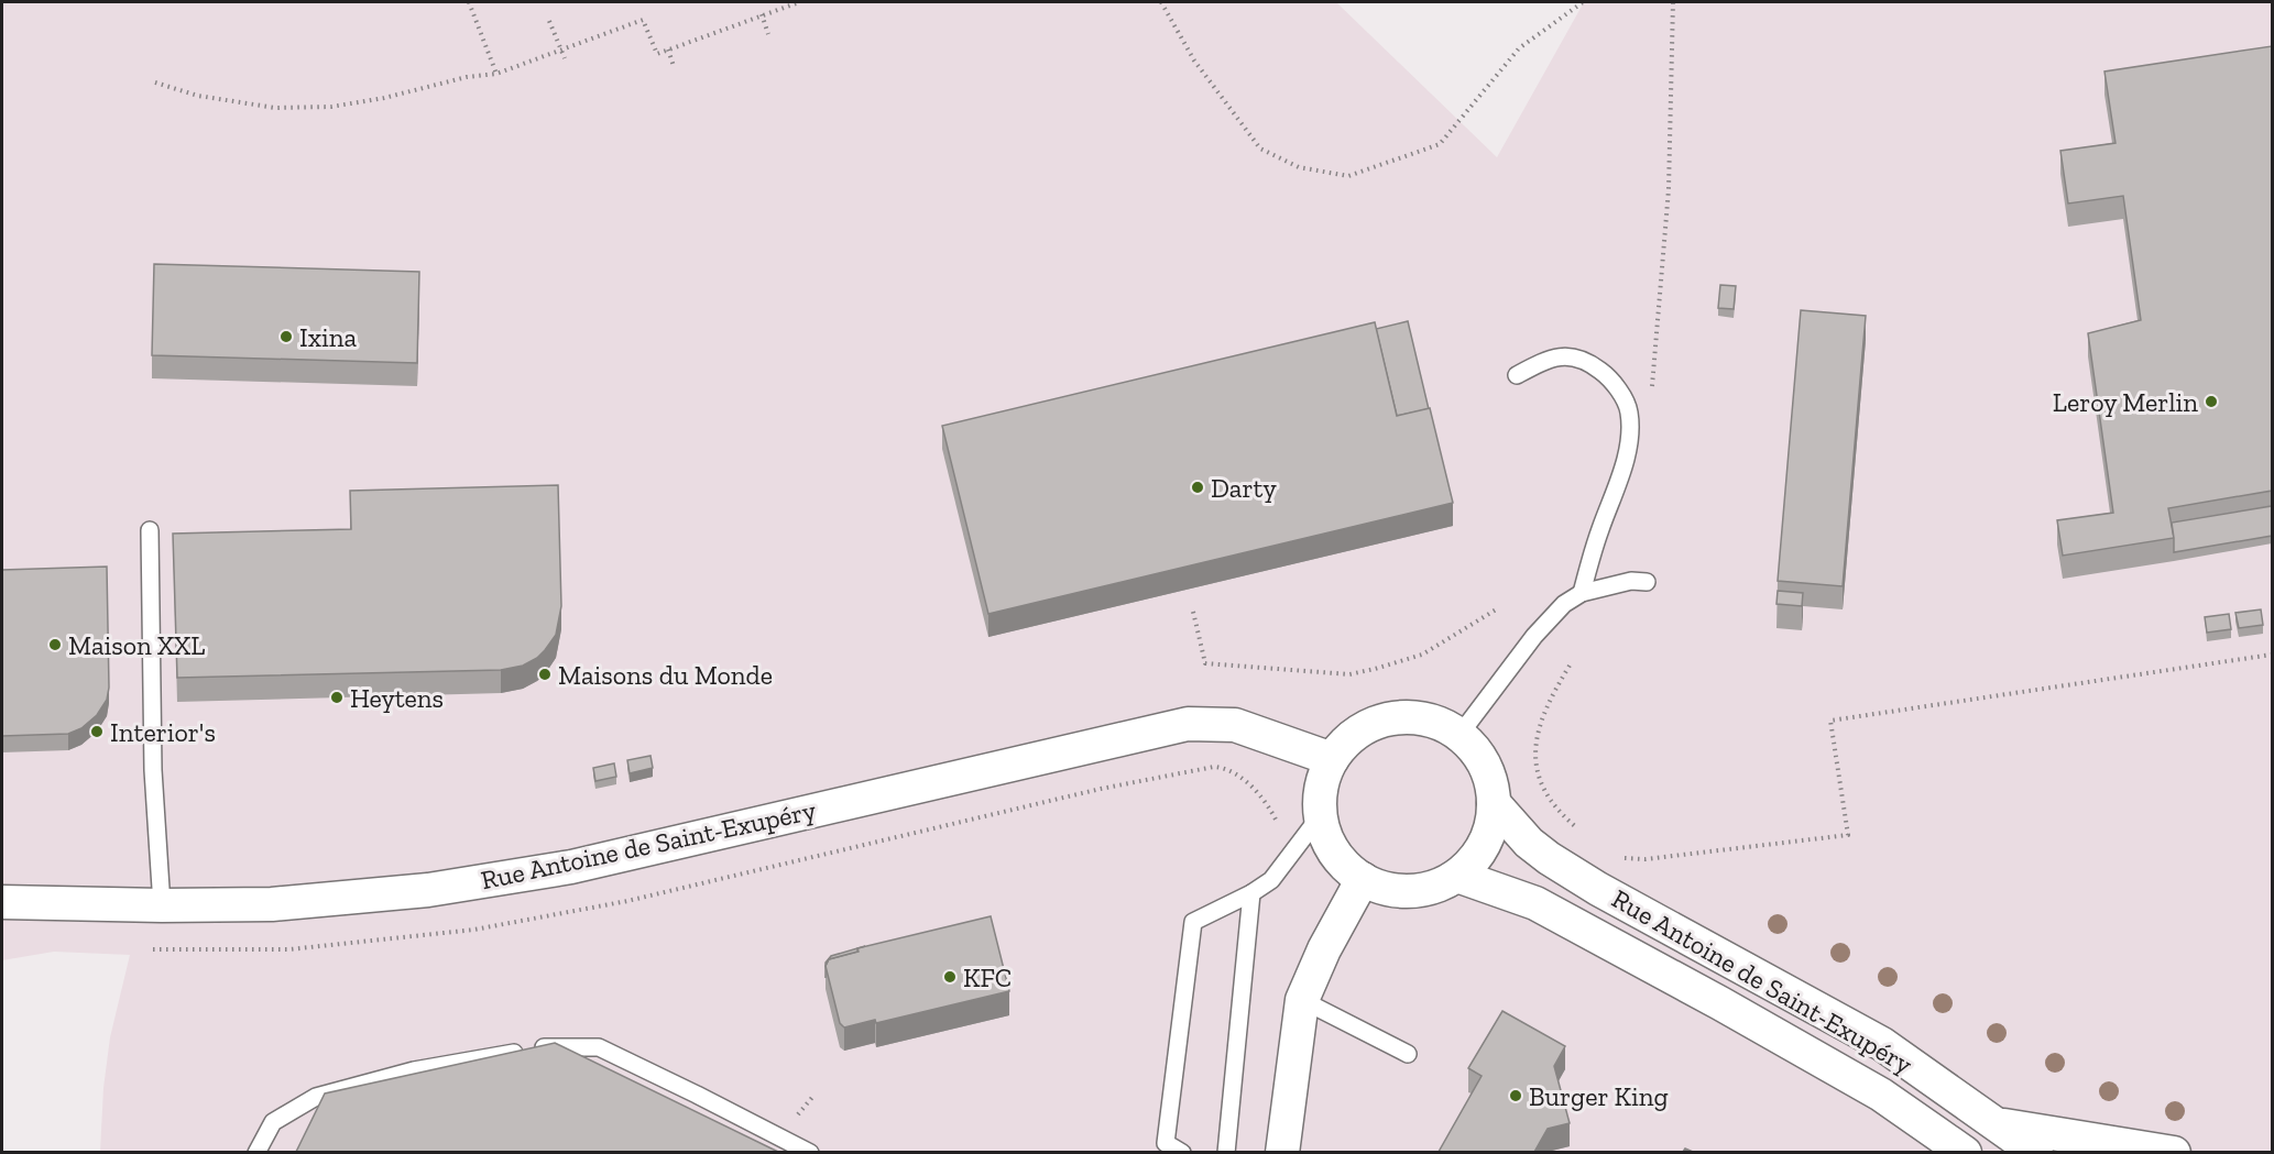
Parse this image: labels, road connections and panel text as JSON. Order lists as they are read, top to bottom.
{
  "streets": {
    "street": ["Rue Antoine de Saint-Exupéry"]
  },
  "places": [
    "Ixina",
    "Leroy Merlin",
    "Darty",
    "Maison XXL",
    "Maisons du Monde",
    "Heytens",
    "Interior's",
    "KFC",
    "Burger King"
  ]
}
